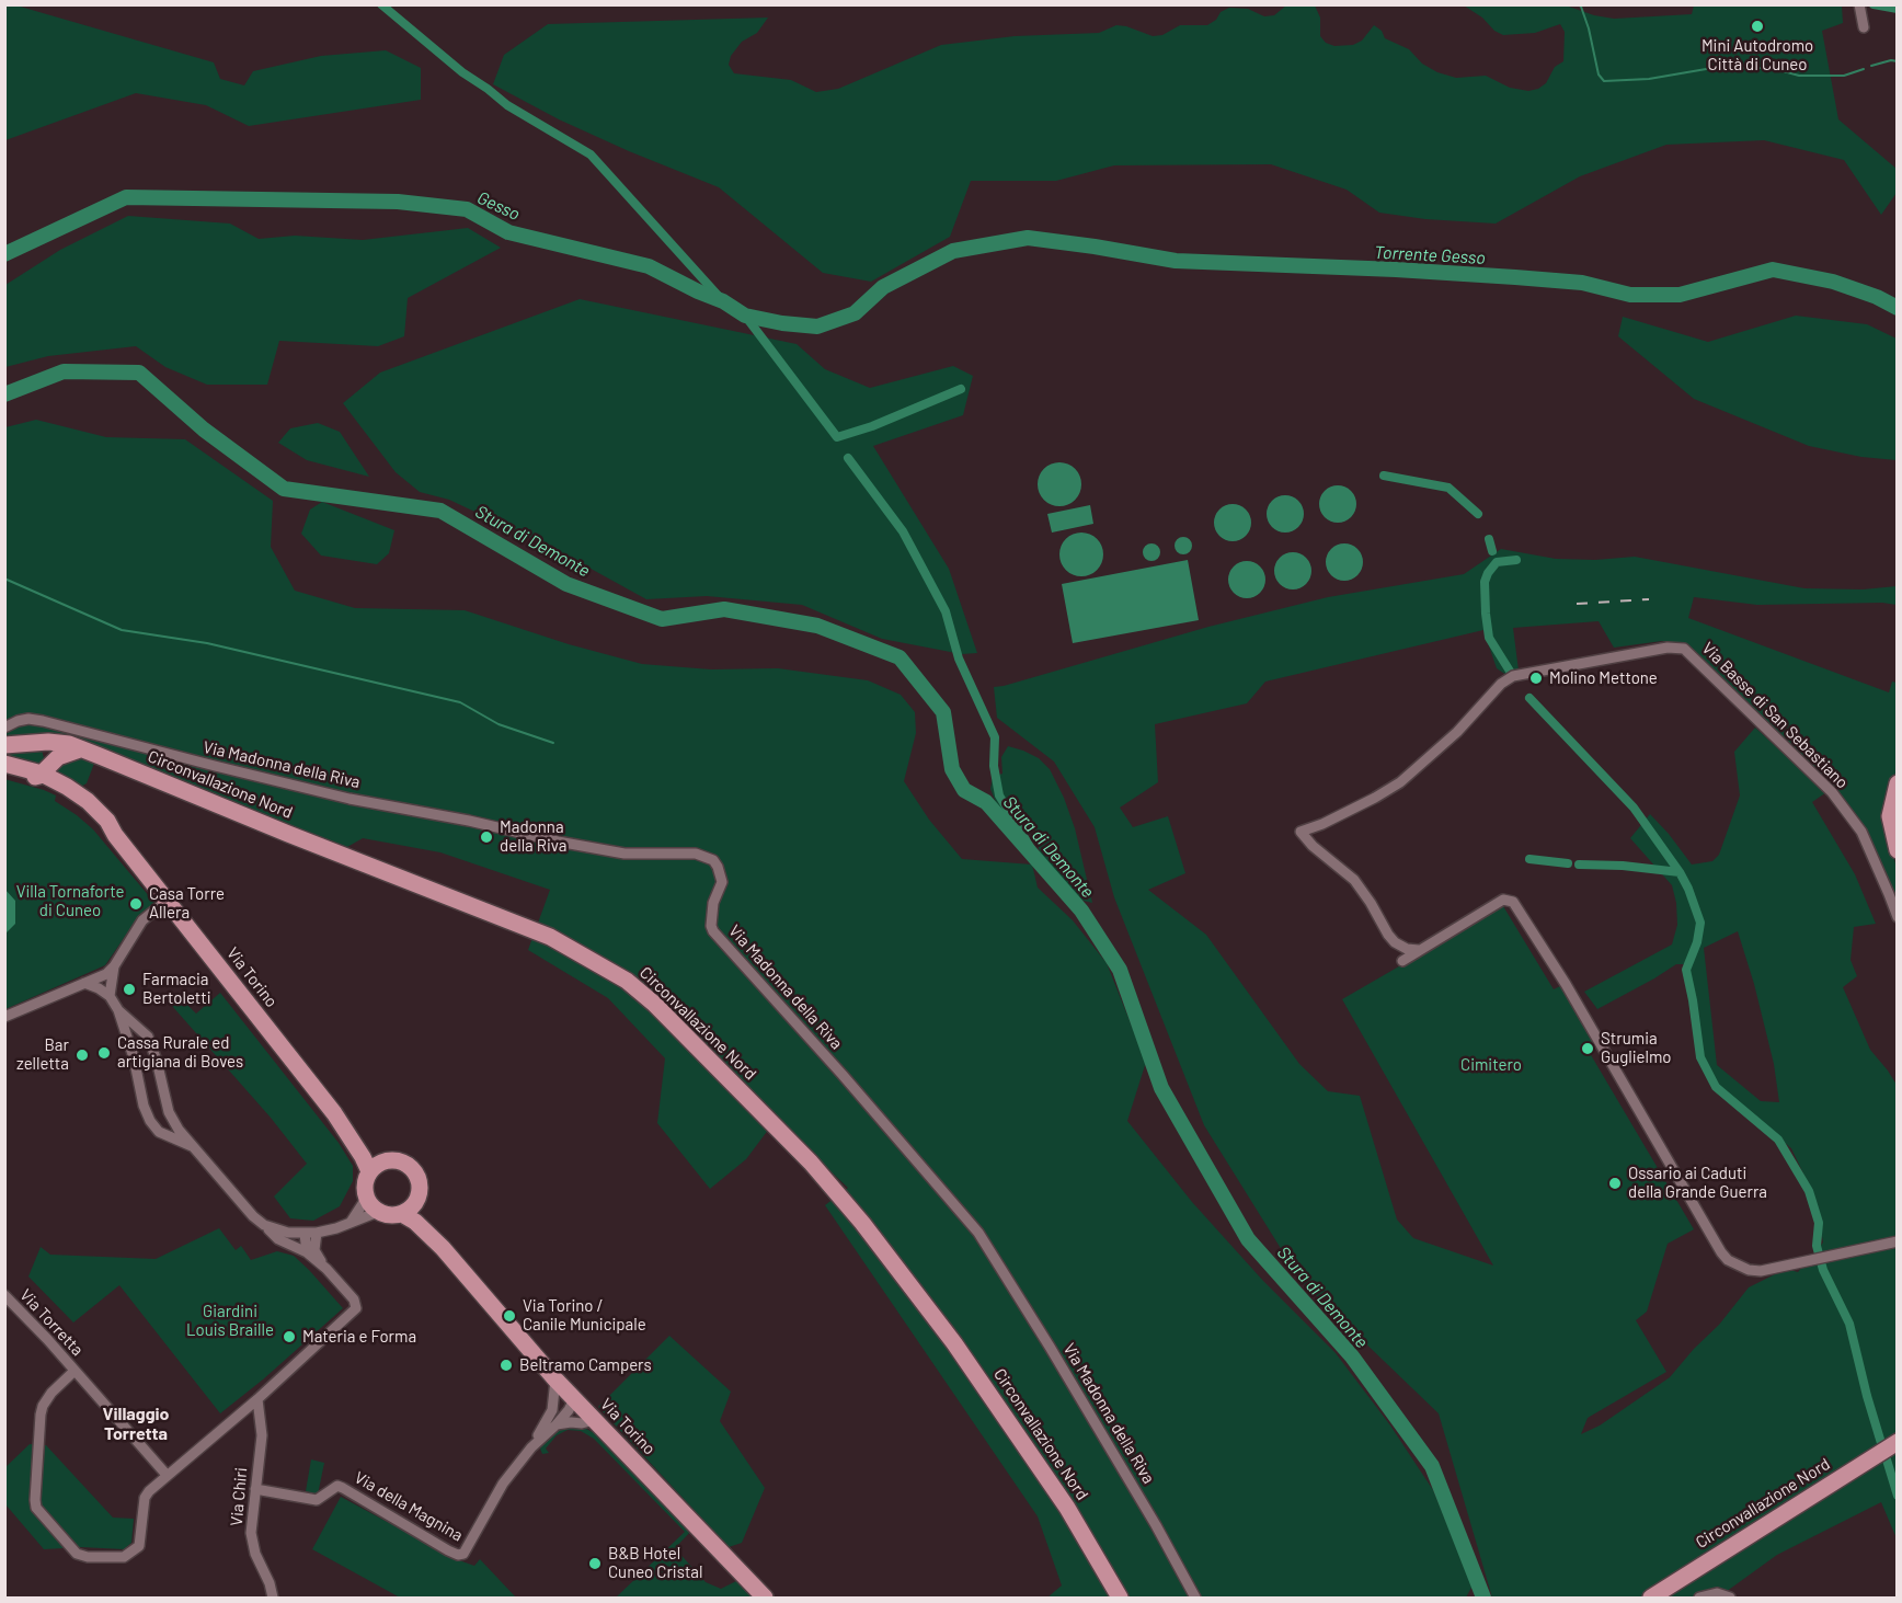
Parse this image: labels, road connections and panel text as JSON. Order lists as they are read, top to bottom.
{
  "streets": {
    "main road": ["Circonvallazione Nord", "Via Torino"],
    "street": [
      "Via Basse di San Sebastiano",
      "Via Madonna della Riva",
      "Via Torretta",
      "Via Chiri",
      "Via della Magnina"
    ]
  },
  "crossings": [
    ["Via Torino", "Via della Magnina"],
    ["Via Torretta", "Via Chiri"],
    ["Via Chiri", "Via della Magnina"]
  ],
  "districts": ["Villaggio Torretta"],
  "water": ["Gesso", "Torrente Gesso", "Stura di Demonte"],
  "parks": ["Villa Tornaforte di Cuneo", "Cimitero", "Giardini Louis Braille"],
  "places": [
    "Mini Autodromo Città di Cuneo",
    "Molino Mettone",
    "Madonna della Riva",
    "Casa Torre Allera",
    "Farmacia Bertoletti",
    "Strumia Guglielmo",
    "Cassa Rurale ed artigiana di Boves",
    "Bar zelletta",
    "Ossario ai Caduti della Grande Guerra",
    "Via Torino / Canile Municipale",
    "Materia e Forma",
    "Beltramo Campers",
    "B&B Hotel Cuneo Cristal"
  ]
}
